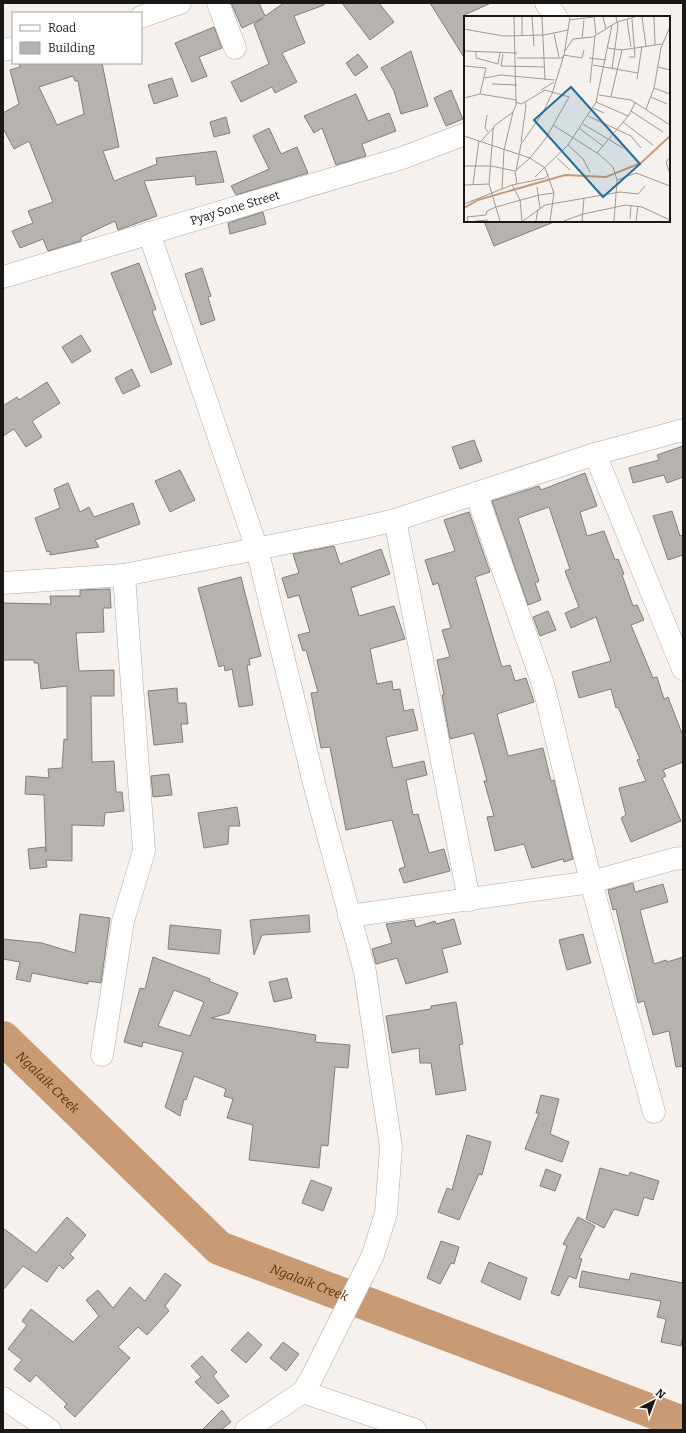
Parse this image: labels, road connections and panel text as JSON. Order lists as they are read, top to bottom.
{
  "streets": {
    "street": ["Pyay Sone Street"]
  },
  "water": ["Ngalaik Creek"],
  "legend": ["Road", "Building"],
  "north": "top right"
}
